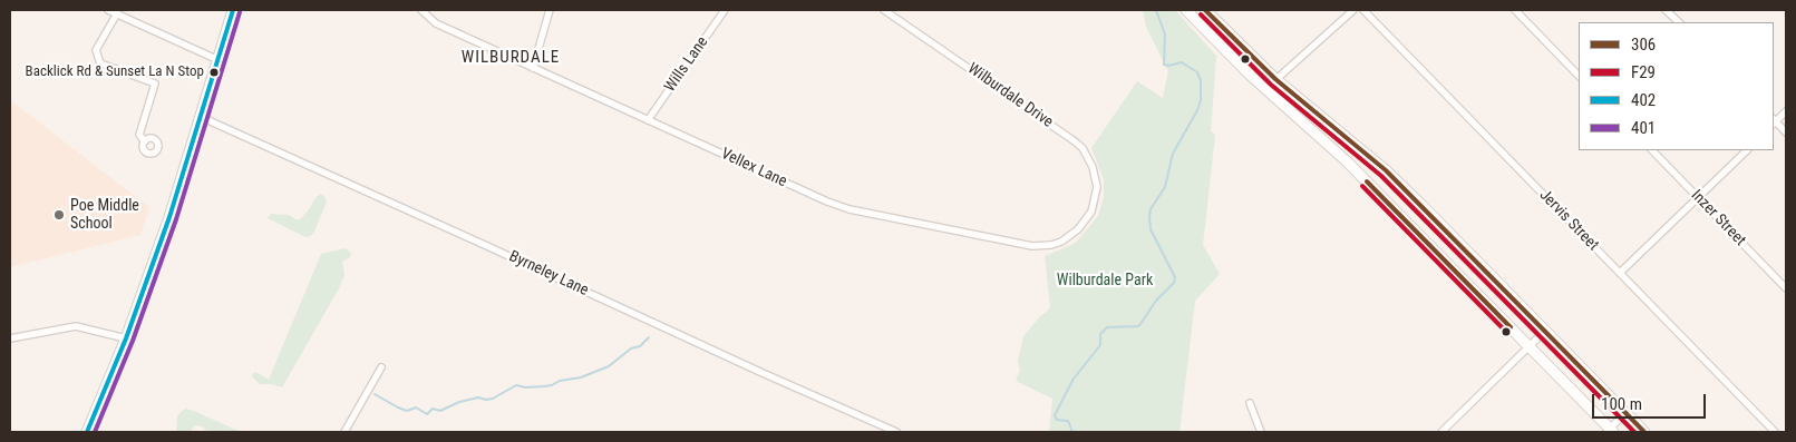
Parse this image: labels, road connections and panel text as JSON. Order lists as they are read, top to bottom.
{
  "streets": {
    "street": [
      "Wills Lane",
      "Wilburdale Drive",
      "Vellex Lane",
      "Inzer Street",
      "Jervis Street",
      "Byrneley Lane"
    ]
  },
  "crossings": [
    ["Wills Lane", "Vellex Lane"],
    ["Wilburdale Drive", "Vellex Lane"]
  ],
  "districts": ["WILBURDALE"],
  "parks": ["Wilburdale Park"],
  "places": ["Backlick Rd & Sunset La N Stop", "Poe Middle School"],
  "lines": [
    "transit line 306",
    "transit line 402",
    "transit line 401",
    "transit line F29"
  ],
  "legend": [
    "306",
    "F29",
    "402",
    "401"
  ],
  "scale_bar": "100 m"
}
